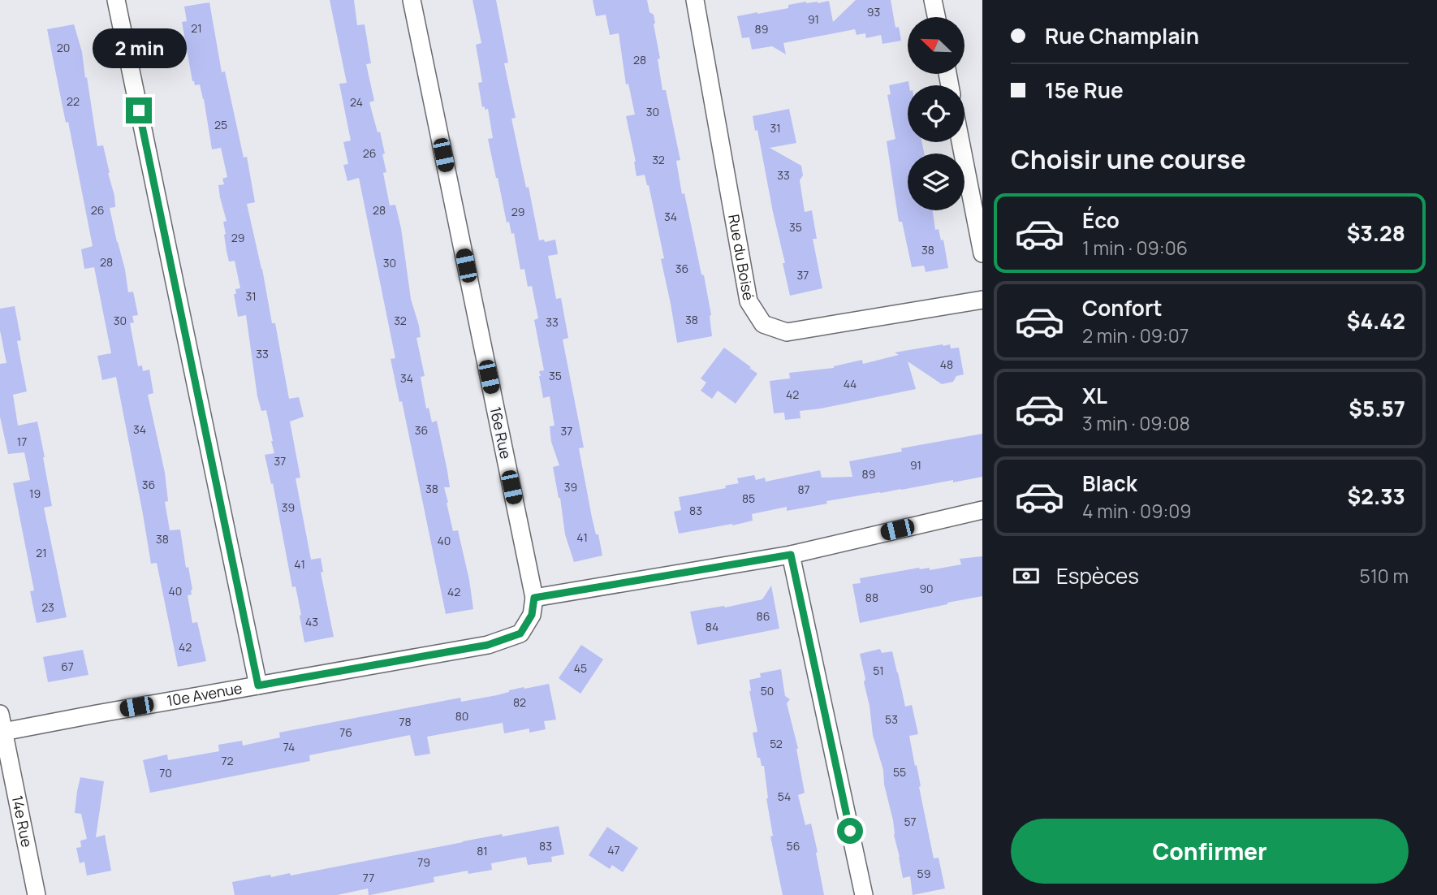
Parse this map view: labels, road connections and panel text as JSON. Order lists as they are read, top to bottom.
{
  "streets": {
    "street": [
      "Rue du Boisé",
      "16e Rue",
      "10e Avenue",
      "14e Rue"
    ]
  },
  "crossings": [
    ["16e Rue", "10e Avenue"],
    ["10e Avenue", "14e Rue"]
  ],
  "house_numbers": [
    "93",
    "91",
    "21",
    "89",
    "20",
    "28",
    "22",
    "24",
    "30",
    "25",
    "31",
    "26",
    "32",
    "33",
    "26",
    "28",
    "29",
    "34",
    "35",
    "29",
    "38",
    "28",
    "30",
    "36",
    "37",
    "31",
    "38",
    "30",
    "32",
    "33",
    "33",
    "48",
    "35",
    "34",
    "44",
    "42",
    "34",
    "36",
    "37",
    "17",
    "37",
    "91",
    "89",
    "36",
    "39",
    "38",
    "87",
    "19",
    "85",
    "39",
    "83",
    "41",
    "38",
    "40",
    "21",
    "41",
    "90",
    "40",
    "42",
    "88",
    "23",
    "86",
    "43",
    "84",
    "42",
    "67",
    "45",
    "51",
    "50",
    "82",
    "80",
    "53",
    "78",
    "76",
    "52",
    "74",
    "72",
    "55",
    "70",
    "54",
    "57",
    "83",
    "56",
    "47",
    "81",
    "79",
    "59",
    "77"
  ],
  "north": "top left",
  "page": {
    "banner": ["Rue Champlain", "15e Rue"],
    "bubble": "2 min",
    "heading": "Choisir une course",
    "list": [
      {
        "name": "Éco",
        "note": "1 min · 09:06",
        "value": "$3.28"
      },
      {
        "name": "Confort",
        "note": "2 min · 09:07",
        "value": "$4.42"
      },
      {
        "name": "XL",
        "note": "3 min · 09:08",
        "value": "$5.57"
      },
      {
        "name": "Black",
        "note": "4 min · 09:09",
        "value": "$2.33"
      }
    ],
    "pay": ["Espèces", "510 m"],
    "buttons": "Confirmer"
  }
}
